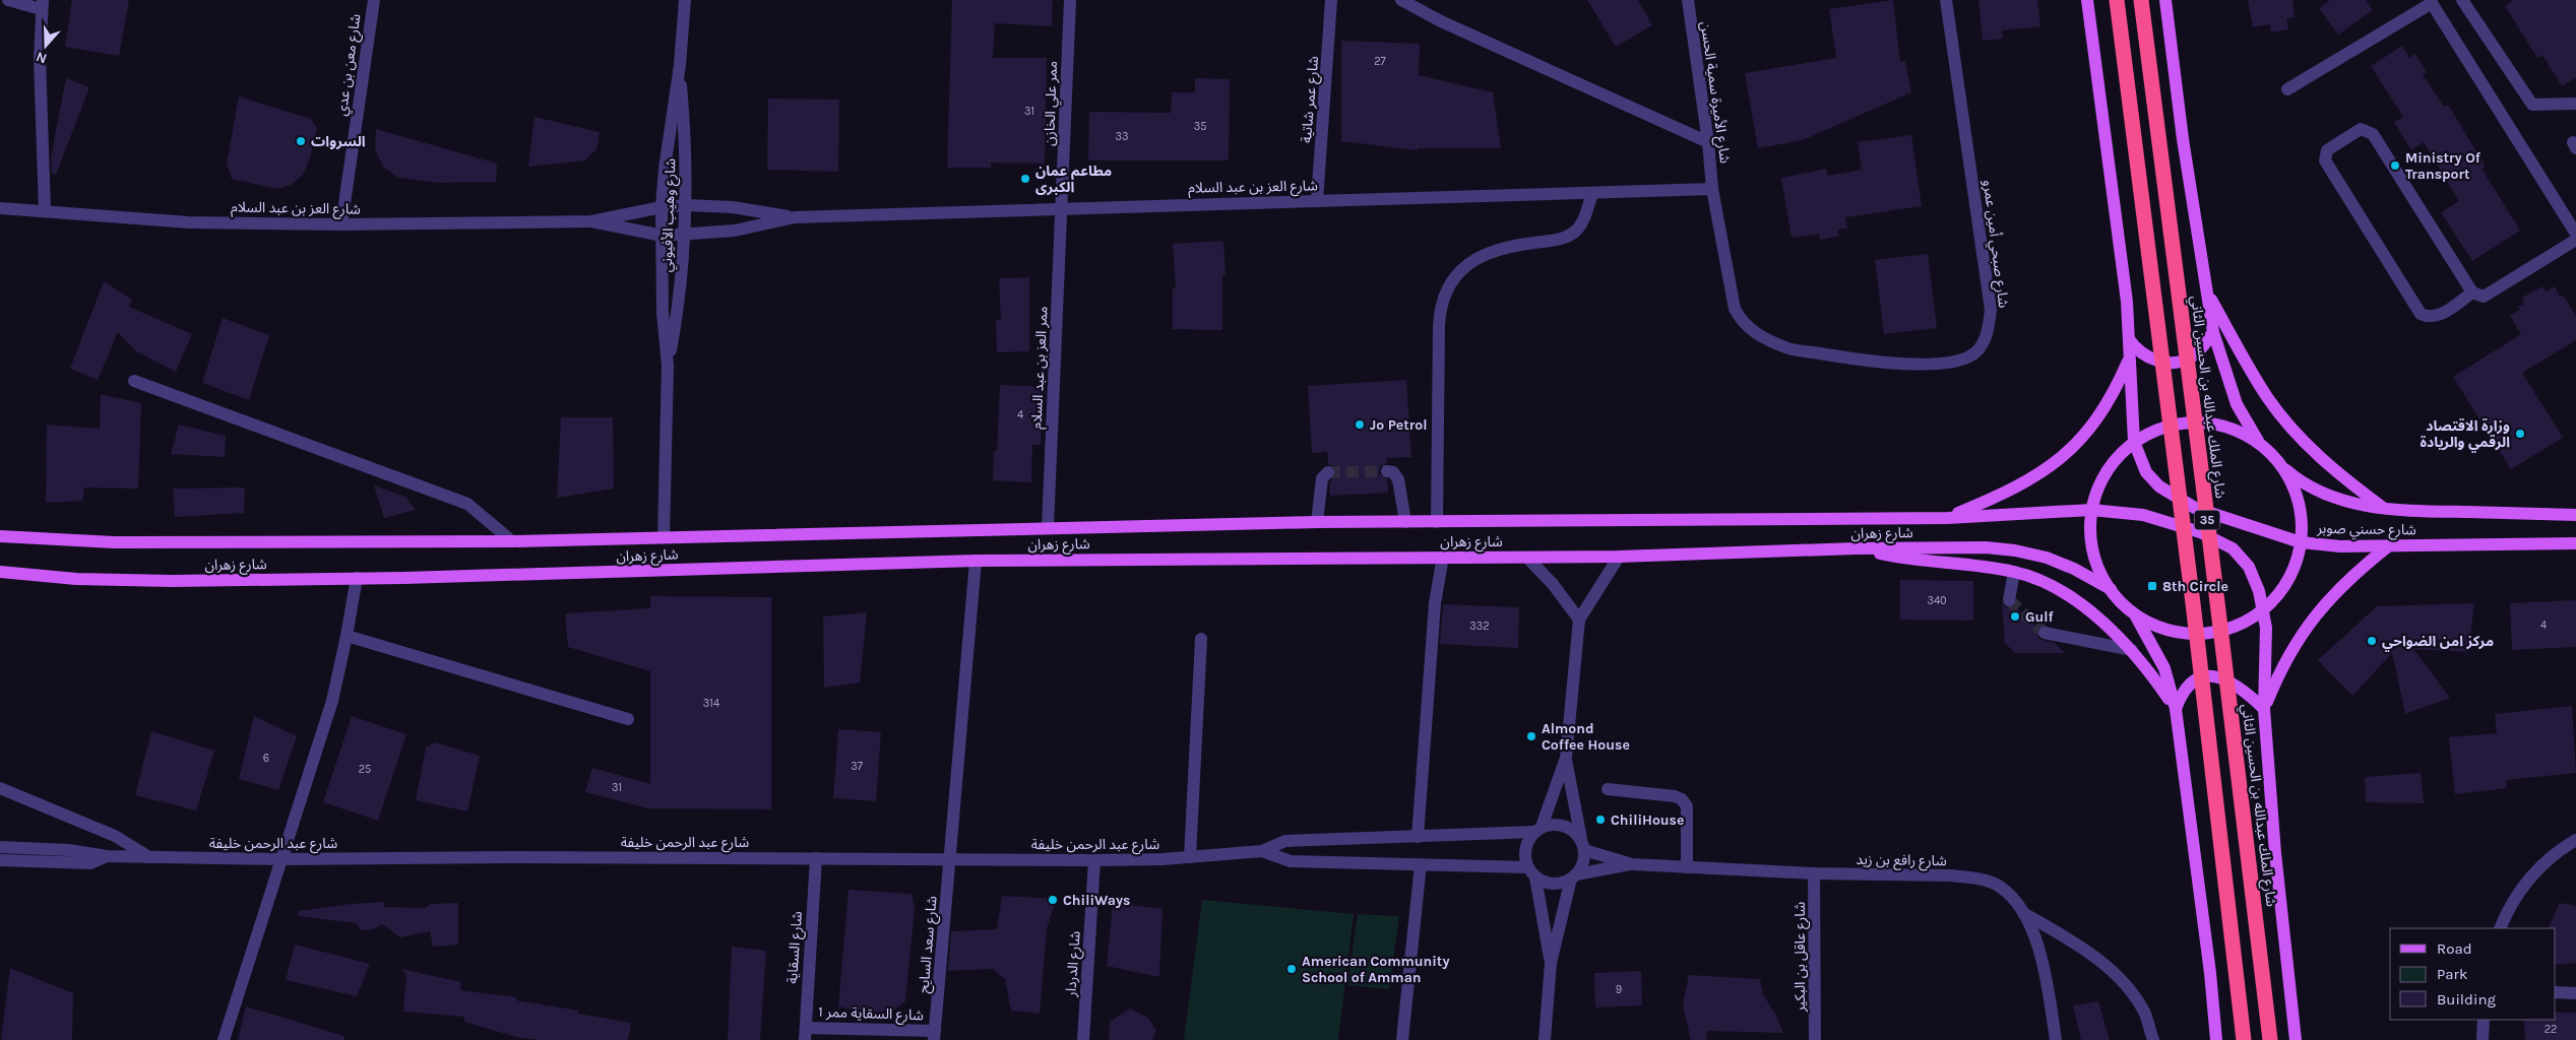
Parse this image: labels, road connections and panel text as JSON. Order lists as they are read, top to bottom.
{
  "streets": {
    "highway": ["شارع الملك عبدالله بن الحسين الثاني", "35"],
    "main road": ["شارع حسني صوبر", "شارع زهران"],
    "street": [
      "شارع معن بن عدي",
      "شارع الأميرة سمية الحسن",
      "شارع عمر شاتية",
      "ممر علي الخازن",
      "شارع العز بن عبد السلام",
      "شارع وهيب الأفيوني",
      "شارع صبحي أمين عمرو",
      "ممر العز بن عبد السلام",
      "شارع عبد الرحمن خليفة",
      "شارع رافع بن زيد",
      "شارع سعد السايح",
      "شارع السقاية",
      "شارع عاقل بن البكير",
      "شارع الدردار",
      "شارع السقاية ممر 1"
    ]
  },
  "crossings": [
    ["شارع معن بن عدي", "شارع العز بن عبد السلام"],
    ["شارع الأميرة سمية الحسن", "شارع العز بن عبد السلام"],
    ["شارع الأميرة سمية الحسن", "شارع صبحي أمين عمرو"],
    ["شارع عمر شاتية", "شارع العز بن عبد السلام"],
    ["ممر علي الخازن", "شارع العز بن عبد السلام"],
    ["ممر علي الخازن", "ممر العز بن عبد السلام"],
    ["شارع العز بن عبد السلام", "شارع وهيب الأفيوني"],
    ["شارع العز بن عبد السلام", "شارع صبحي أمين عمرو"],
    ["شارع العز بن عبد السلام", "ممر العز بن عبد السلام"],
    ["شارع وهيب الأفيوني", "شارع زهران"],
    ["ممر العز بن عبد السلام", "شارع زهران"],
    ["شارع زهران", "شارع سعد السايح"],
    ["شارع عبد الرحمن خليفة", "شارع رافع بن زيد"],
    ["شارع عبد الرحمن خليفة", "شارع سعد السايح"],
    ["شارع عبد الرحمن خليفة", "شارع السقاية"],
    ["شارع عبد الرحمن خليفة", "شارع الدردار"],
    ["شارع رافع بن زيد", "شارع عاقل بن البكير"],
    ["شارع سعد السايح", "شارع السقاية ممر 1"],
    ["شارع السقاية", "شارع السقاية ممر 1"]
  ],
  "places": {
    "other": [
      "السروات",
      "Ministry Of Transport",
      "مطاعم عمان الكبرى",
      "Jo Petrol",
      "وزارة الاقتصاد الرقمي والريادة",
      "Gulf",
      "مركز امن الضواحي",
      "Almond Coffee House",
      "ChiliHouse",
      "ChiliWays",
      "American Community School of Amman"
    ],
    "transit": ["8th Circle"]
  },
  "house_numbers": [
    "27",
    "31",
    "35",
    "33",
    "4",
    "340",
    "4",
    "332",
    "314",
    "6",
    "37",
    "25",
    "31",
    "9",
    "22"
  ],
  "legend": ["Road", "Park", "Building"],
  "north": "bottom"
}
